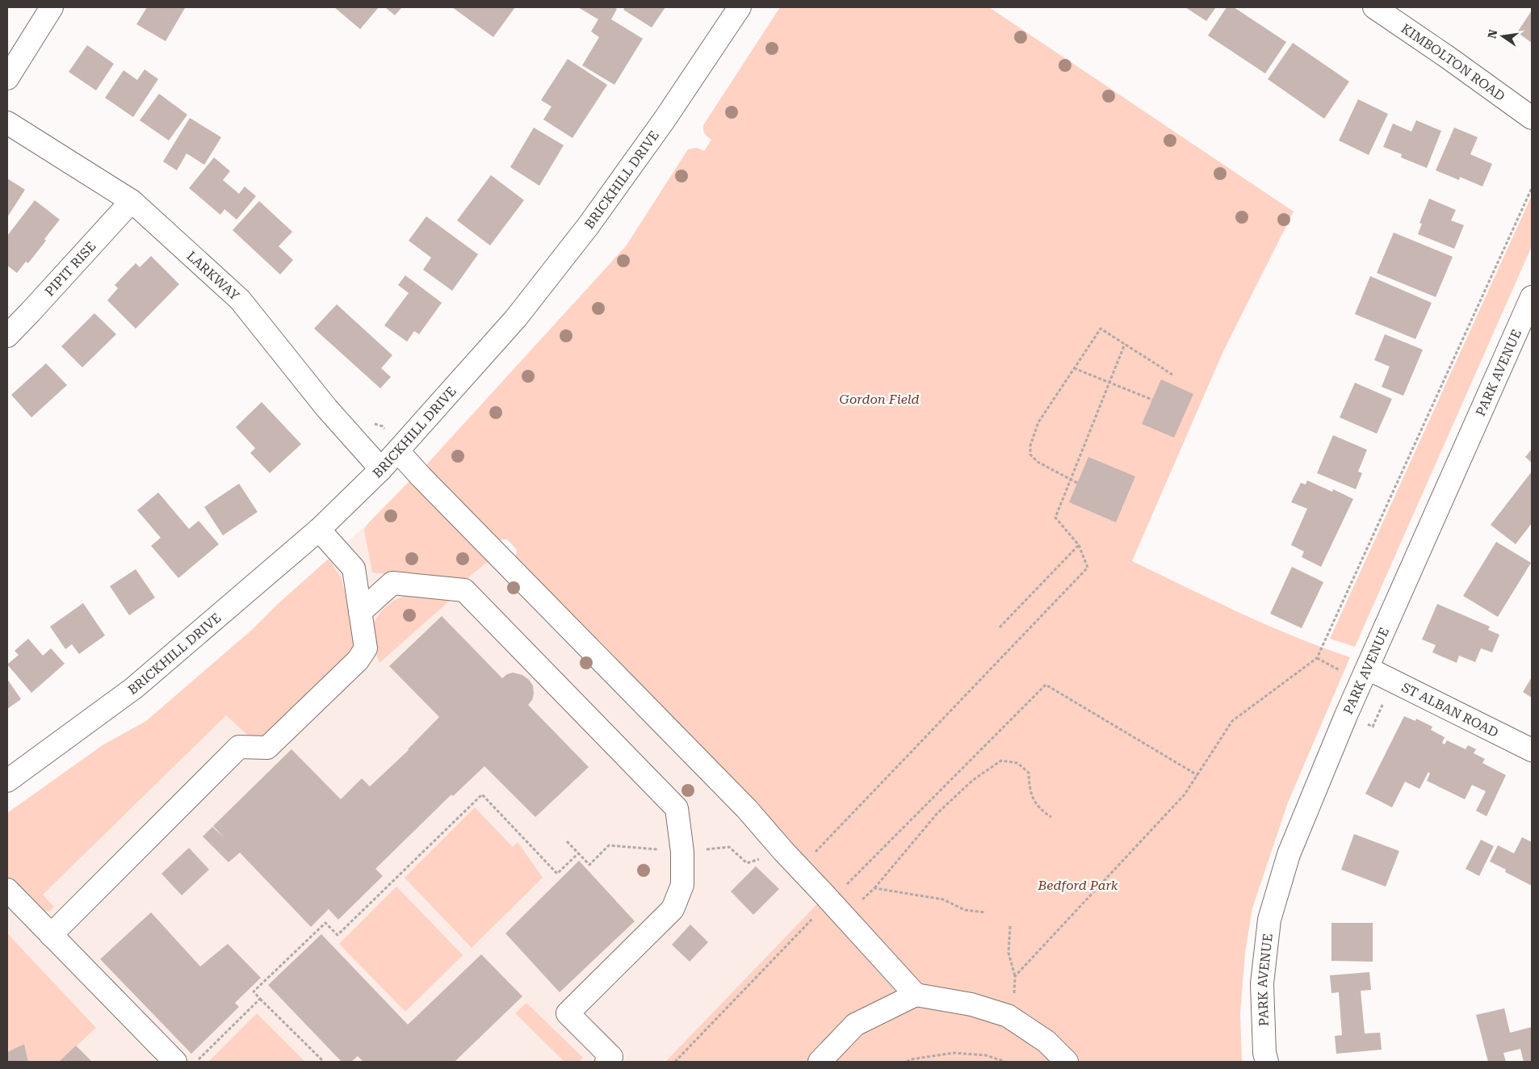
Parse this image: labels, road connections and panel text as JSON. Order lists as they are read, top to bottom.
{
  "streets": {
    "street": [
      "KIMBOLTON ROAD",
      "BRICKHILL DRIVE",
      "PIPIT RISE",
      "LARKWAY",
      "PARK AVENUE",
      "ST ALBAN ROAD"
    ]
  },
  "crossings": [
    ["BRICKHILL DRIVE", "LARKWAY"],
    ["PIPIT RISE", "LARKWAY"],
    ["PARK AVENUE", "ST ALBAN ROAD"]
  ],
  "parks": ["Gordon Field", "Bedford Park"],
  "north": "left"
}
